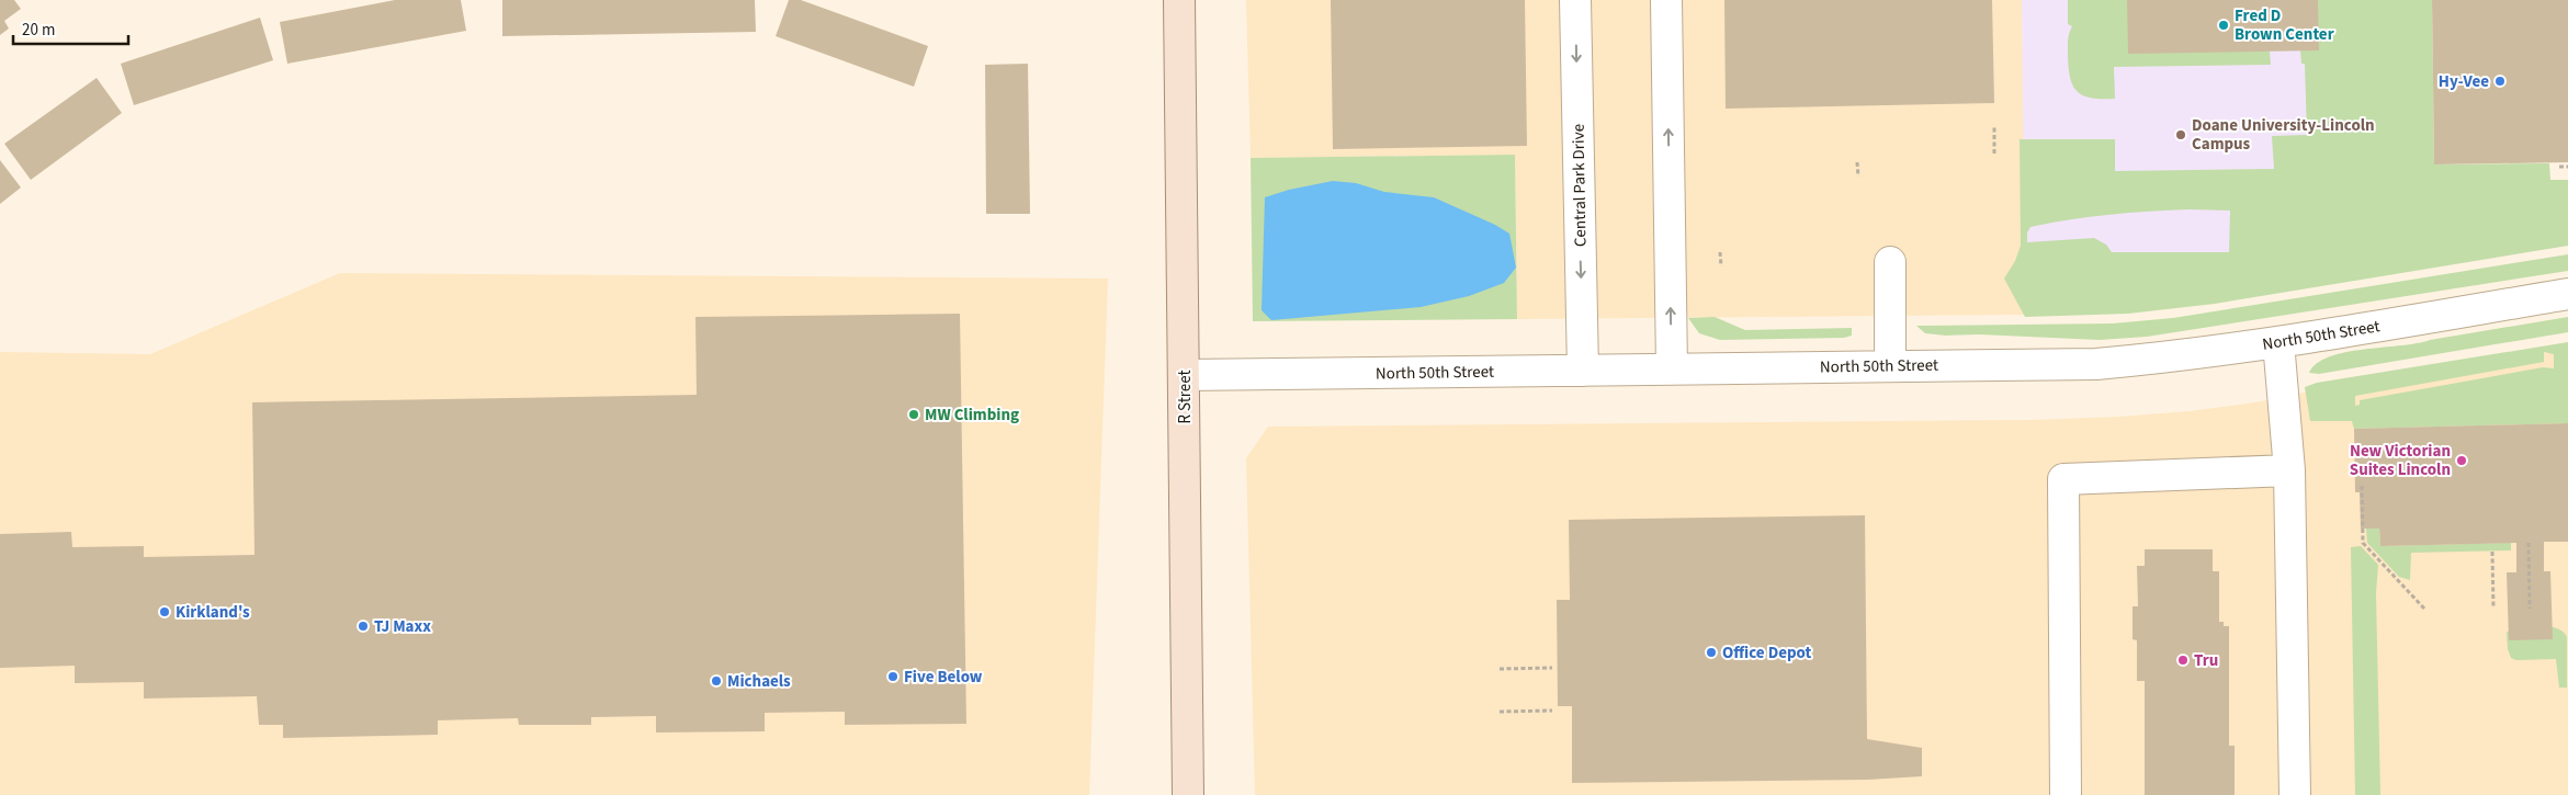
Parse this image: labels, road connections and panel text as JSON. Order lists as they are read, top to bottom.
{
  "streets": {
    "main road": ["R Street"],
    "street": ["Central Park Drive", "North 50th Street"]
  },
  "crossings": [
    ["Central Park Drive", "North 50th Street"],
    ["North 50th Street", "R Street"]
  ],
  "places": [
    "Fred D Brown Center",
    "Hy-Vee",
    "Doane University-Lincoln Campus",
    "MW Climbing",
    "New Victorian Suites Lincoln",
    "Kirkland's",
    "TJ Maxx",
    "Office Depot",
    "Tru",
    "Five Below",
    "Michaels"
  ],
  "scale_bar": "20 m"
}
